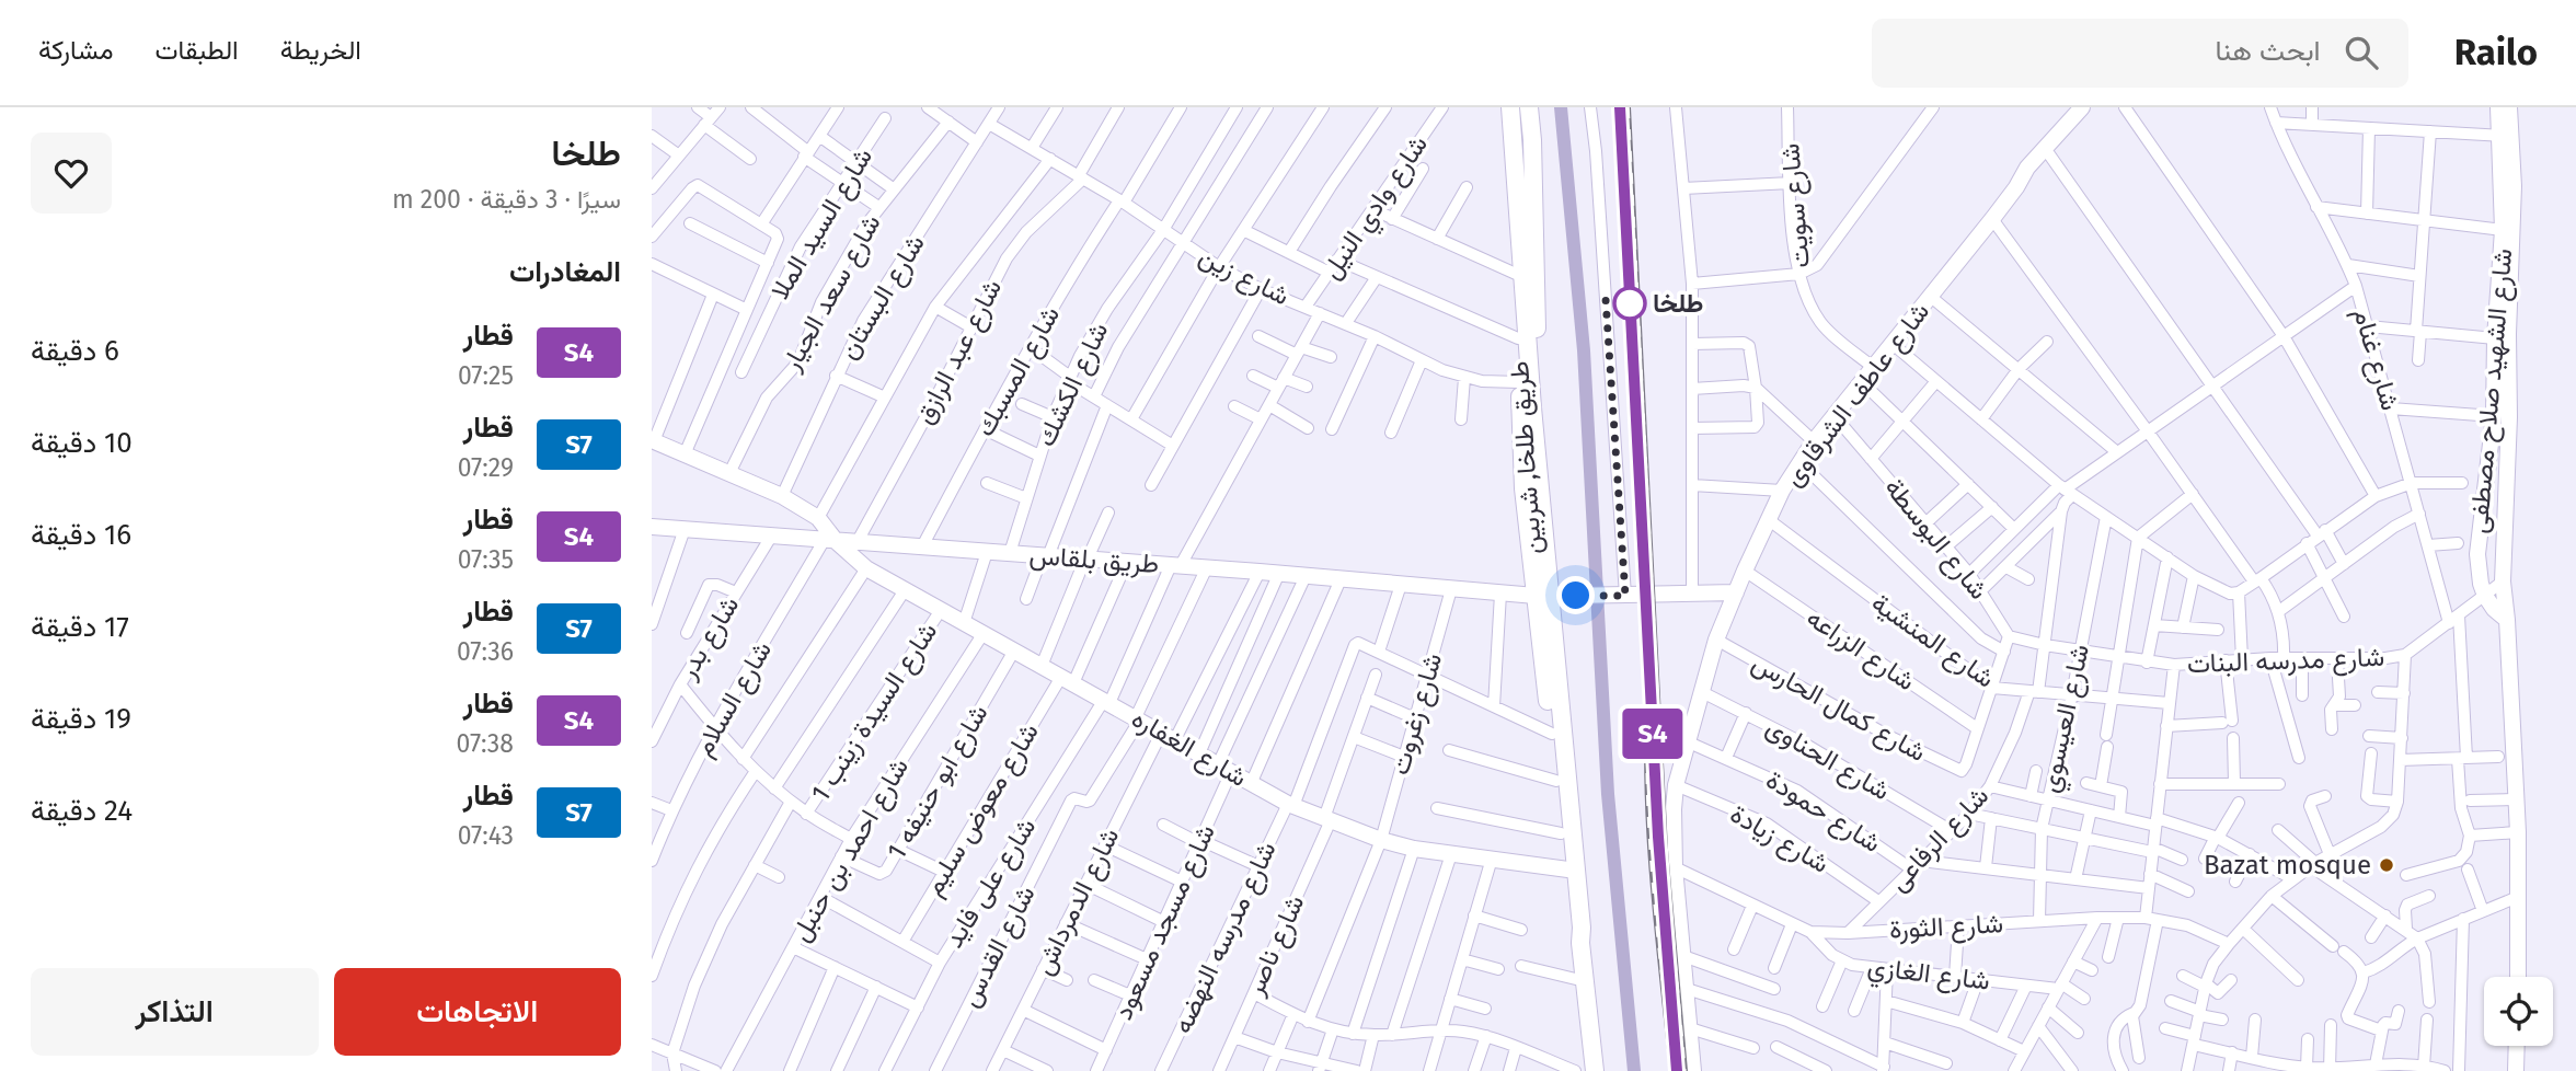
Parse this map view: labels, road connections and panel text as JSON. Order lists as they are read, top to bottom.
{
  "streets": {
    "main road": ["طريق طلخا, شربين"],
    "street": [
      "شارع سويت",
      "شارع وادي النيل",
      "شارع السيد الملا",
      "شارع زين",
      "شارع سعد الجيار",
      "شارع البستان",
      "شارع عبد الرازق",
      "شارع غنام",
      "شارع المسبك",
      "شارع الكشك",
      "شارع الشهيد صلاح مصطفى",
      "شارع عاطف الشرقاوى",
      "شارع البوسطة",
      "طريق بلقاس",
      "شارع بدر",
      "شارع المنشية",
      "شارع الزراعه",
      "شارع مدرسه البنات",
      "شارع السلام",
      "شارع كمال الحارس",
      "شارع السيدة زينب 1",
      "شارع زغروت",
      "شارع العيسوي",
      "شارع الغفاره",
      "شارع الحناوى",
      "شارع ابو حنيفه 1",
      "شارع معوض سليم",
      "شارع حمودة",
      "شارع زيادة",
      "شارع الرفاعى",
      "شارع احمد بن حنبل",
      "شارع على فايد",
      "شارع الدمرداش",
      "شارع مسجد مسعود",
      "شارع الثورة",
      "شارع مدرسه النهضه",
      "شارع ناصر",
      "شارع القدس",
      "شارع الغازي"
    ]
  },
  "crossings": [
    ["شارع سويت", "شارع عاطف الشرقاوى"],
    ["شارع وادي النيل", "شارع زين"],
    ["شارع زين", "شارع البستان"],
    ["شارع زين", "شارع عبد الرازق"],
    ["شارع زين", "شارع المسبك"],
    ["شارع زين", "شارع الكشك"],
    ["شارع زين", "طريق طلخا, شربين"],
    ["شارع زين", "شارع على فايد"],
    ["شارع عبد الرازق", "طريق بلقاس"],
    ["شارع غنام", "شارع مدرسه البنات"],
    ["شارع المسبك", "طريق بلقاس"],
    ["شارع الكشك", "طريق بلقاس"],
    ["شارع الشهيد صلاح مصطفى", "شارع مدرسه البنات"],
    ["شارع عاطف الشرقاوى", "شارع البوسطة"],
    ["شارع عاطف الشرقاوى", "شارع المنشية"],
    ["شارع عاطف الشرقاوى", "شارع الزراعه"],
    ["شارع عاطف الشرقاوى", "شارع كمال الحارس"],
    ["شارع عاطف الشرقاوى", "شارع الحناوى"],
    ["شارع عاطف الشرقاوى", "شارع حمودة"],
    ["شارع عاطف الشرقاوى", "شارع زيادة"],
    ["شارع عاطف الشرقاوى", "شارع الثورة"],
    ["طريق طلخا, شربين", "طريق بلقاس"],
    ["طريق طلخا, شربين", "شارع الغفاره"],
    ["طريق بلقاس", "شارع بدر"],
    ["طريق بلقاس", "شارع السلام"],
    ["طريق بلقاس", "شارع زغروت"],
    ["طريق بلقاس", "شارع الغفاره"],
    ["طريق بلقاس", "شارع معوض سليم"],
    ["طريق بلقاس", "شارع على فايد"],
    ["طريق بلقاس", "شارع الدمرداش"],
    ["طريق بلقاس", "شارع مسجد مسعود"],
    ["شارع المنشية", "شارع العيسوي"],
    ["شارع المنشية", "شارع الرفاعى"],
    ["شارع الزراعه", "شارع كمال الحارس"],
    ["شارع مدرسه البنات", "شارع العيسوي"],
    ["شارع مدرسه البنات", "شارع الرفاعى"],
    ["شارع السلام", "شارع الغفاره"],
    ["شارع السيدة زينب 1", "شارع الغفاره"],
    ["شارع زغروت", "شارع الغفاره"],
    ["شارع العيسوي", "شارع الثورة"],
    ["شارع الغفاره", "شارع ابو حنيفه 1"],
    ["شارع الغفاره", "شارع معوض سليم"],
    ["شارع الغفاره", "شارع احمد بن حنبل"],
    ["شارع الغفاره", "شارع على فايد"],
    ["شارع الغفاره", "شارع الدمرداش"],
    ["شارع الغفاره", "شارع مسجد مسعود"],
    ["شارع الغفاره", "شارع مدرسه النهضه"],
    ["شارع الغفاره", "شارع ناصر"],
    ["شارع الغفاره", "شارع القدس"],
    ["شارع الحناوى", "شارع الرفاعى"],
    ["شارع ابو حنيفه 1", "شارع احمد بن حنبل"],
    ["شارع حمودة", "شارع الرفاعى"],
    ["شارع زيادة", "شارع الرفاعى"],
    ["شارع الرفاعى", "شارع الثورة"],
    ["شارع الثورة", "شارع الغازي"]
  ],
  "places": ["طلخا", "Bazat mosque"],
  "page": {
    "header": "Railo",
    "search": "ابحث هنا",
    "nav": ["الخريطة", "الطبقات", "مشاركة"],
    "on_map": "S4",
    "heading": [
      ["طلخا", "سيرًا · 3 دقيقة · 200 m"],
      "المغادرات"
    ],
    "list": [
      {
        "mark": "S4",
        "name": "قطار",
        "note": "07:25",
        "value": "6 دقيقة"
      },
      {
        "mark": "S7",
        "name": "قطار",
        "note": "07:29",
        "value": "10 دقيقة"
      },
      {
        "mark": "S4",
        "name": "قطار",
        "note": "07:35",
        "value": "16 دقيقة"
      },
      {
        "mark": "S7",
        "name": "قطار",
        "note": "07:36",
        "value": "17 دقيقة"
      },
      {
        "mark": "S4",
        "name": "قطار",
        "note": "07:38",
        "value": "19 دقيقة"
      },
      {
        "mark": "S7",
        "name": "قطار",
        "note": "07:43",
        "value": "24 دقيقة"
      }
    ],
    "buttons": ["الاتجاهات", "التذاكر"]
  }
}
